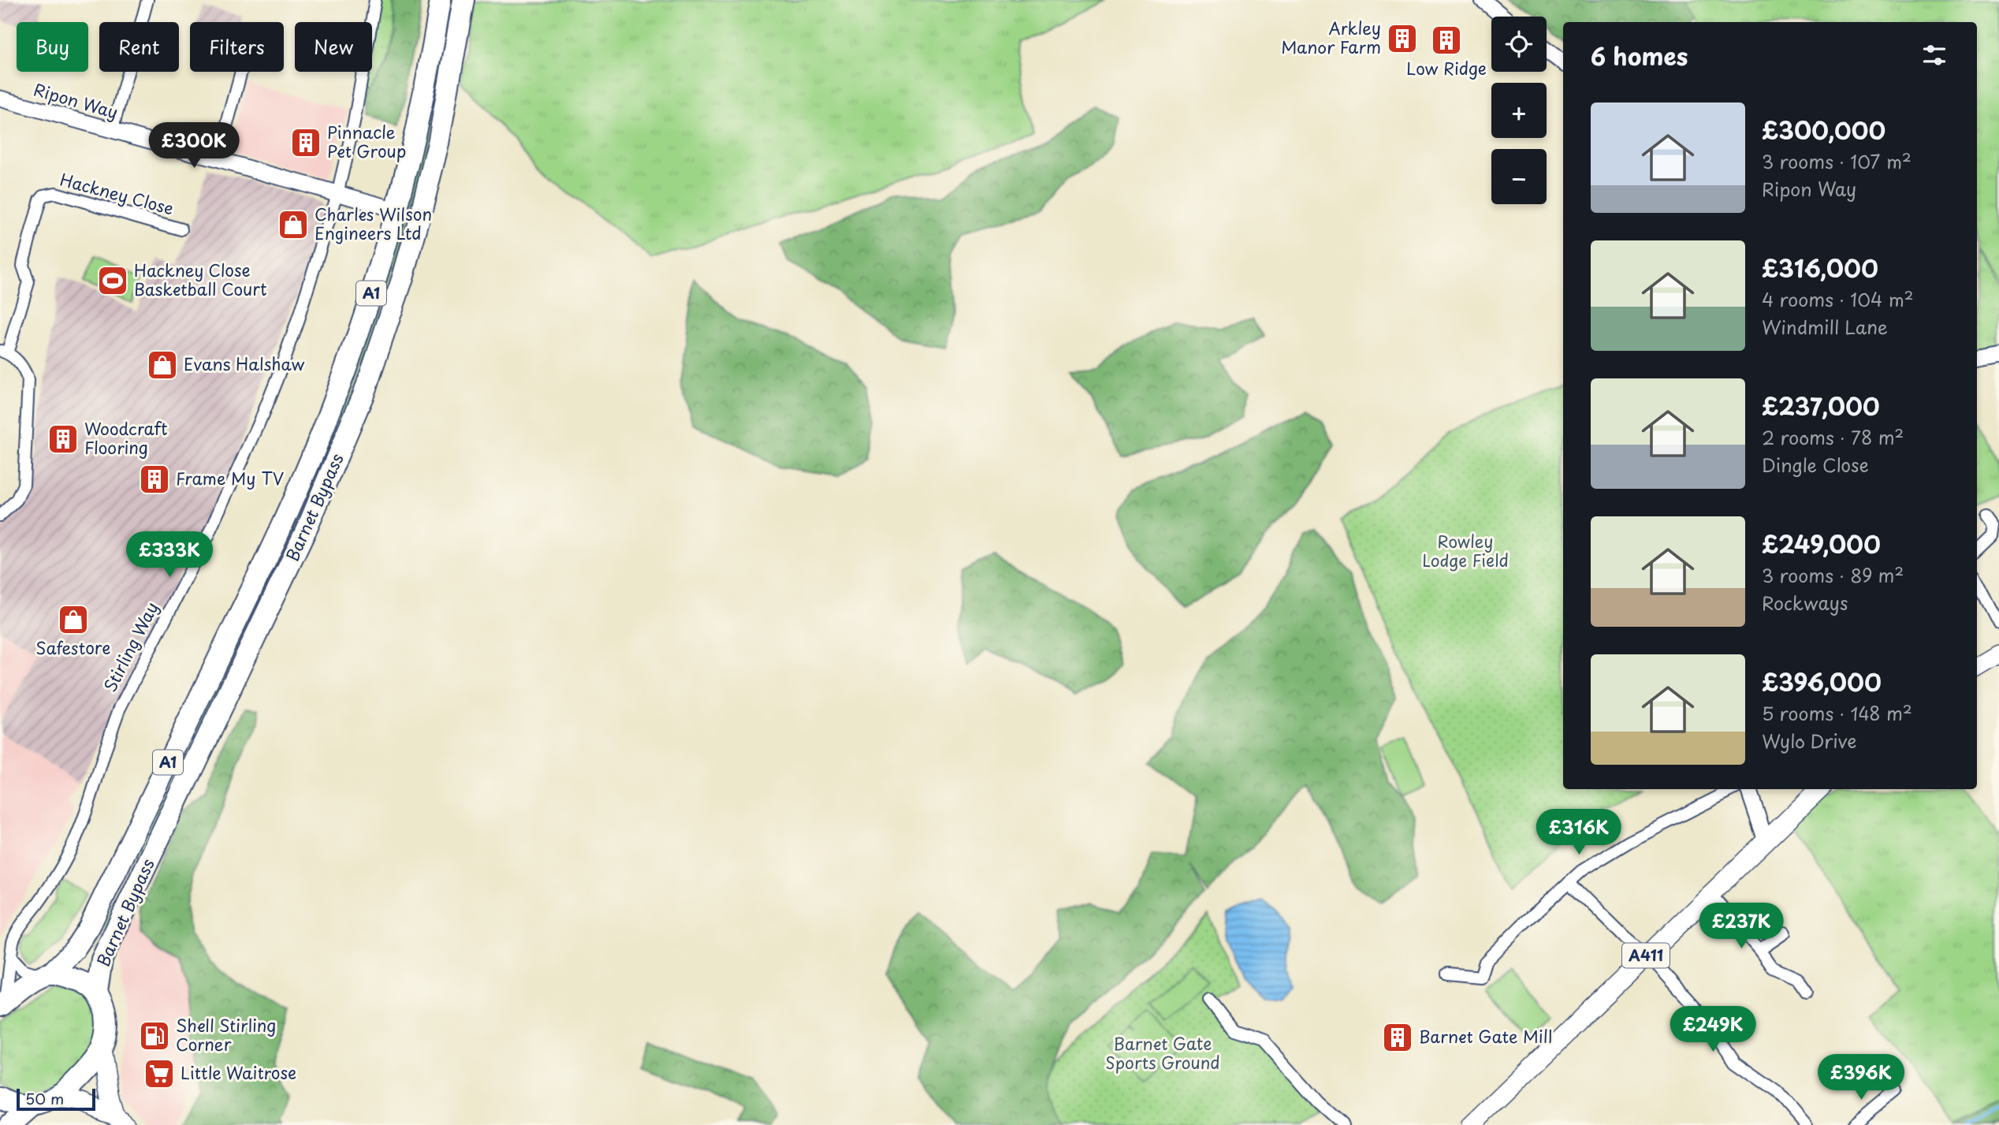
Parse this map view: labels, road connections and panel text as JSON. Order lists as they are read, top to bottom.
{
  "streets": {
    "highway": ["A1", "Barnet Bypass"],
    "main road": ["A411"],
    "street": ["Ripon Way", "Hackney Close", "Stirling Way"]
  },
  "crossings": [
    ["Ripon Way", "Barnet Bypass"],
    ["Ripon Way", "Stirling Way"],
    ["Barnet Bypass", "Stirling Way"]
  ],
  "parks": ["Rowley Lodge Field", "Barnet Gate Sports Ground"],
  "places": {
    "building": [
      "Arkley Manor Farm",
      "Low Ridge",
      "Pinnacle Pet Group",
      "Woodcraft Flooring",
      "Frame My TV",
      "Barnet Gate Mill"
    ],
    "shop": ["Charles Wilson Engineers Ltd", "Evans Halshaw", "Safestore"],
    "sports": ["Hackney Close Basketball Court"],
    "fuel station": ["Shell Stirling Corner"],
    "supermarket": ["Little Waitrose"]
  },
  "scale_bar": "50 m",
  "page": {
    "map_buttons": ["+", "−"],
    "chip": [
      "Buy",
      "Rent",
      "Filters",
      "New"
    ],
    "heading": "6 homes",
    "list": [
      {
        "name": "£300,000",
        "note": "3 rooms · 107 m² · Ripon Way"
      },
      {
        "name": "£316,000",
        "note": "4 rooms · 104 m² · Windmill Lane"
      },
      {
        "name": "£237,000",
        "note": "2 rooms · 78 m² · Dingle Close"
      },
      {
        "name": "£249,000",
        "note": "3 rooms · 89 m² · Rockways"
      },
      {
        "name": "£396,000",
        "note": "5 rooms · 148 m² · Wylo Drive"
      }
    ],
    "price": [
      "£300K",
      "£333K",
      "£316K",
      "£237K",
      "£249K",
      "£396K"
    ],
    "scale": "50 m"
  }
}
